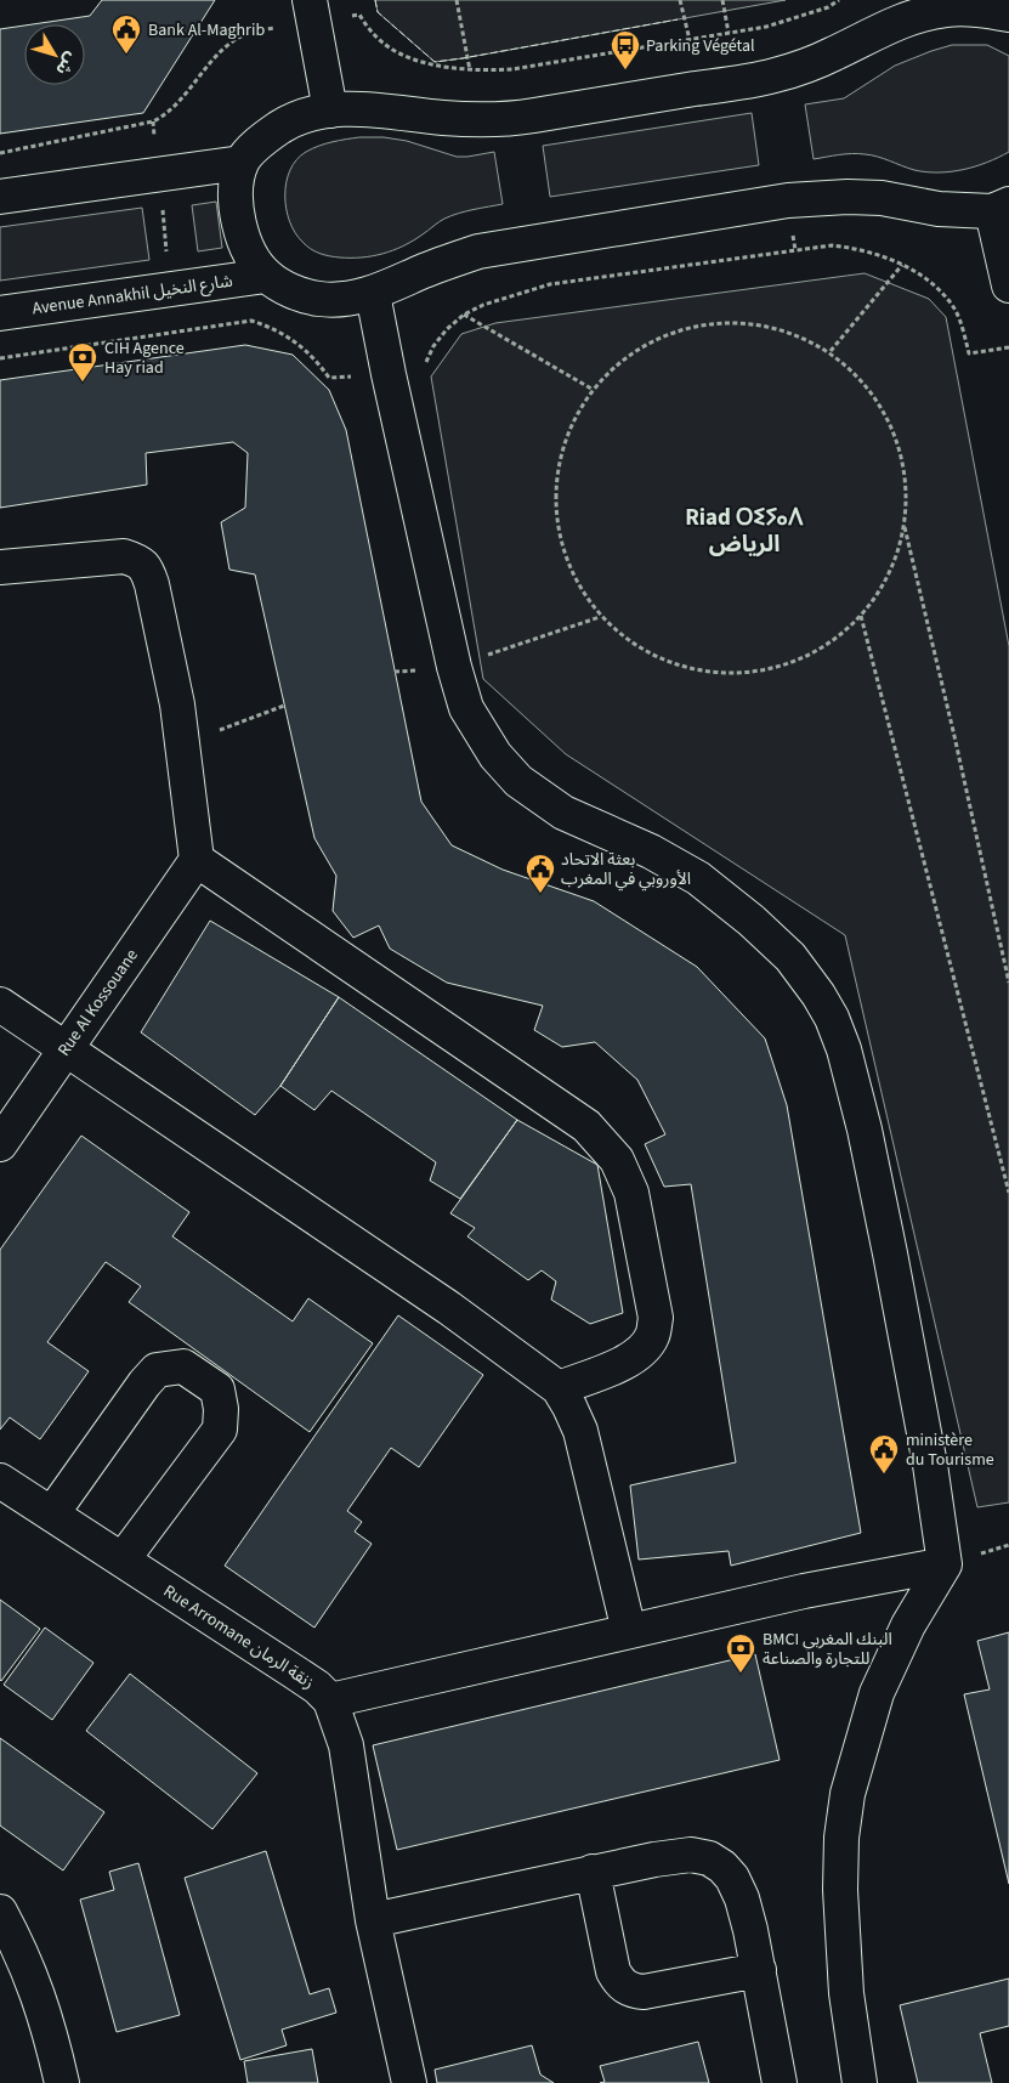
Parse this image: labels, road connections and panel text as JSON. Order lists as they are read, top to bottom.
{
  "streets": {
    "street": ["Avenue Annakhil شارع النخيل", "Rue Al Kossouane", "Rue Arromane زنقة الرمان"]
  },
  "districts": ["Riad ⵔⵉⵢⴰⴷ الرياض"],
  "places": {
    "public building": ["Bank Al-Maghrib", "بعثة الاتحاد الأوروبي في المغرب", "ministère du Tourisme"],
    "bus stop": ["Parking Végétal"],
    "bank": ["CIH Agence Hay riad", "BMCI البنك المغربي للتجارة والصناعة"]
  },
  "north": "bottom right"
}
